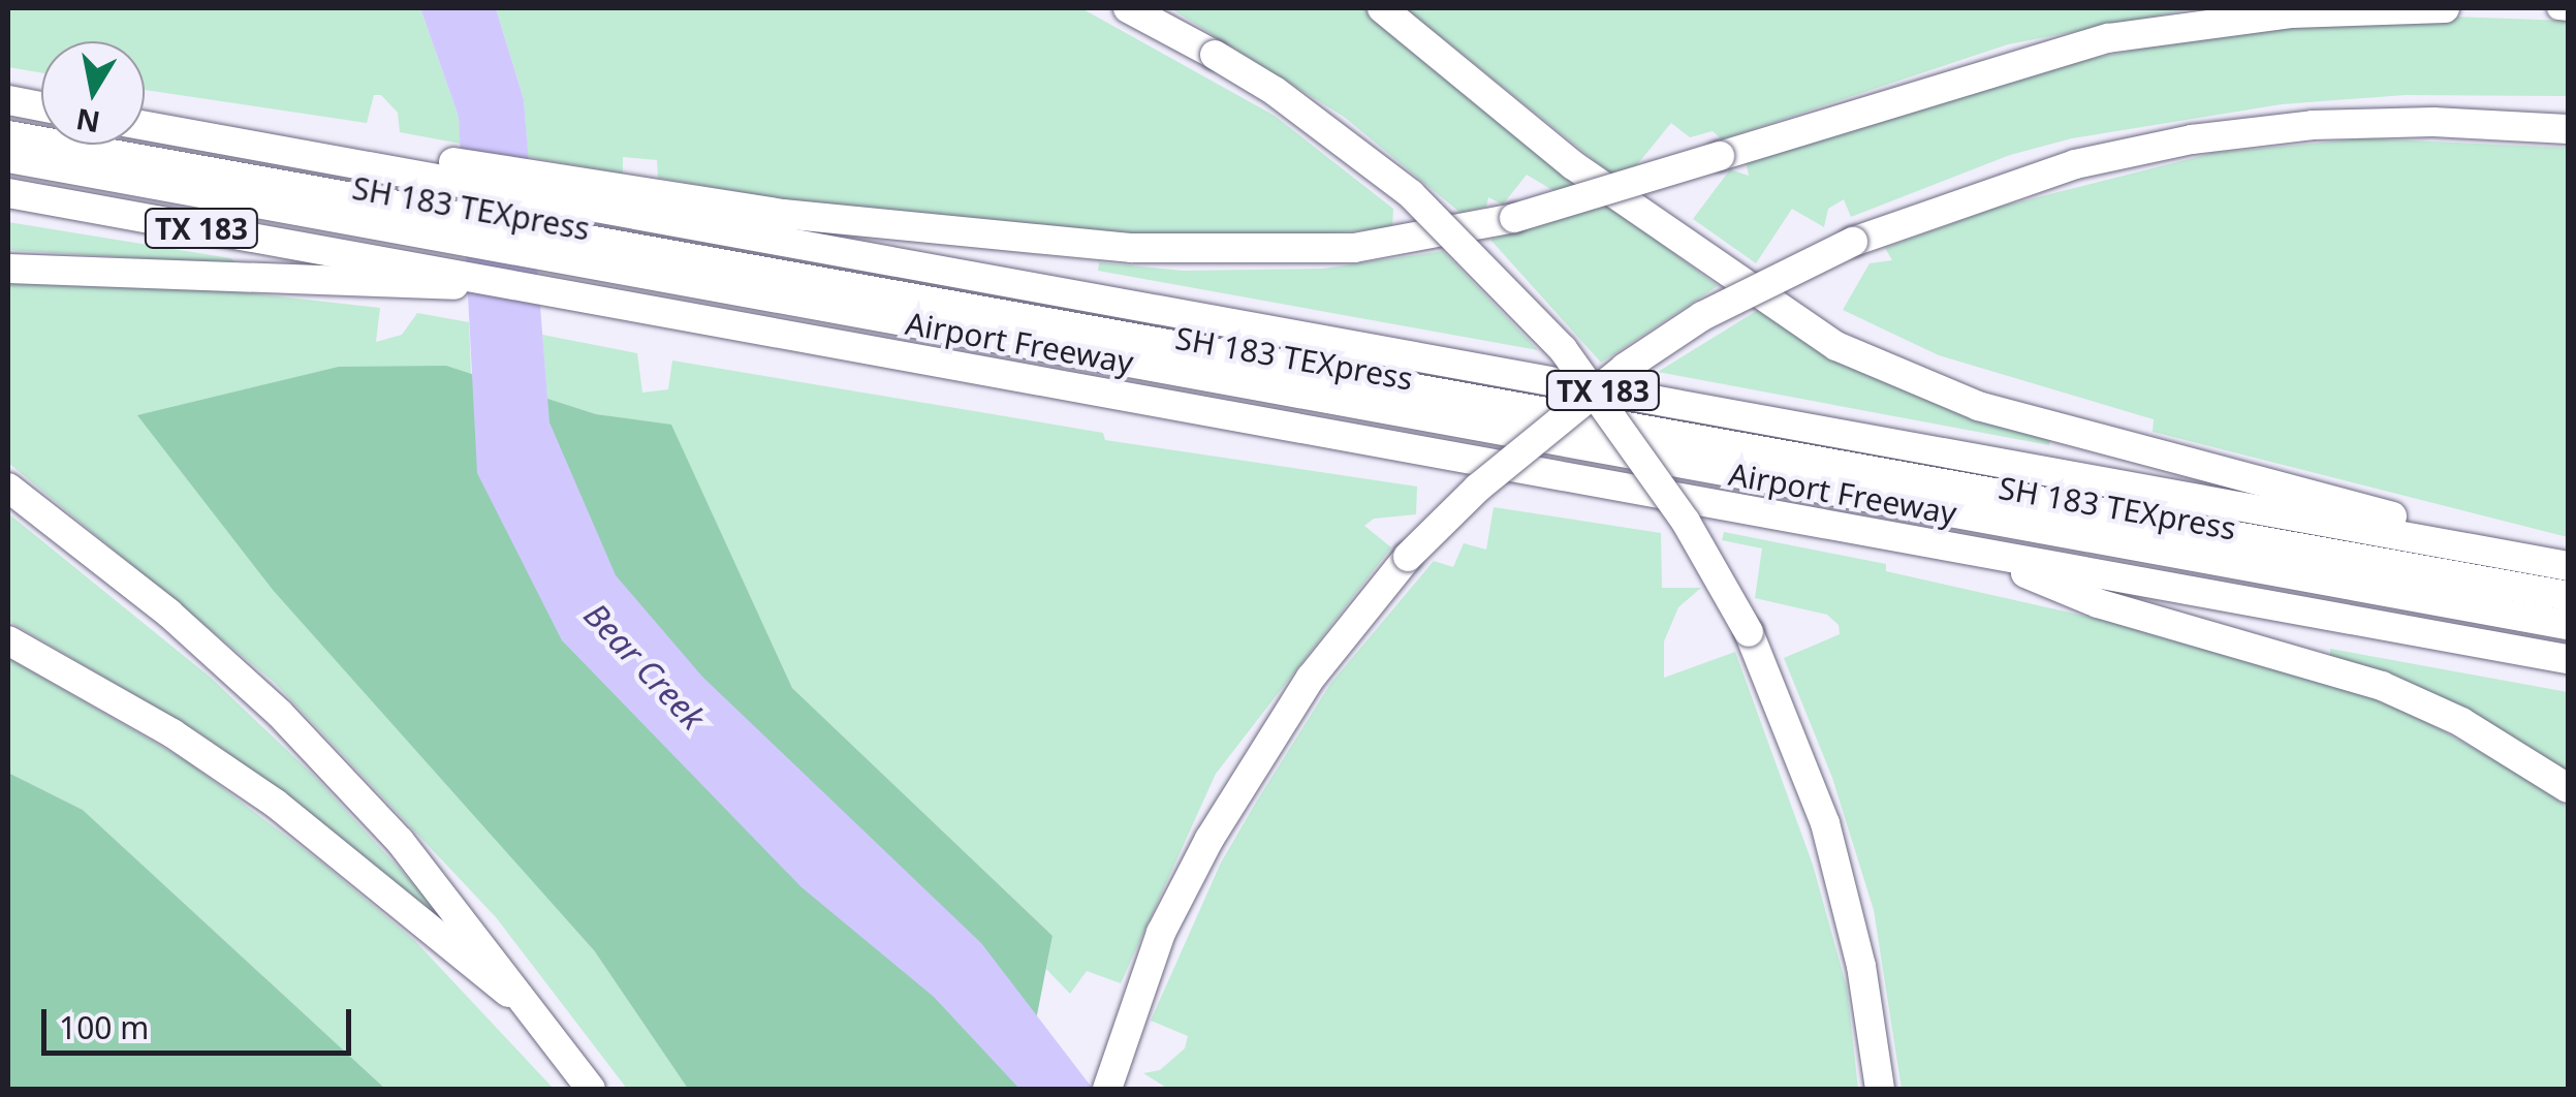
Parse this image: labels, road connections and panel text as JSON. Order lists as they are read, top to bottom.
{
  "streets": {
    "highway": ["SH 183 TEXpress", "TX 183", "Airport Freeway"]
  },
  "water": ["Bear Creek"],
  "scale_bar": "100 m",
  "north": "bottom"
}
